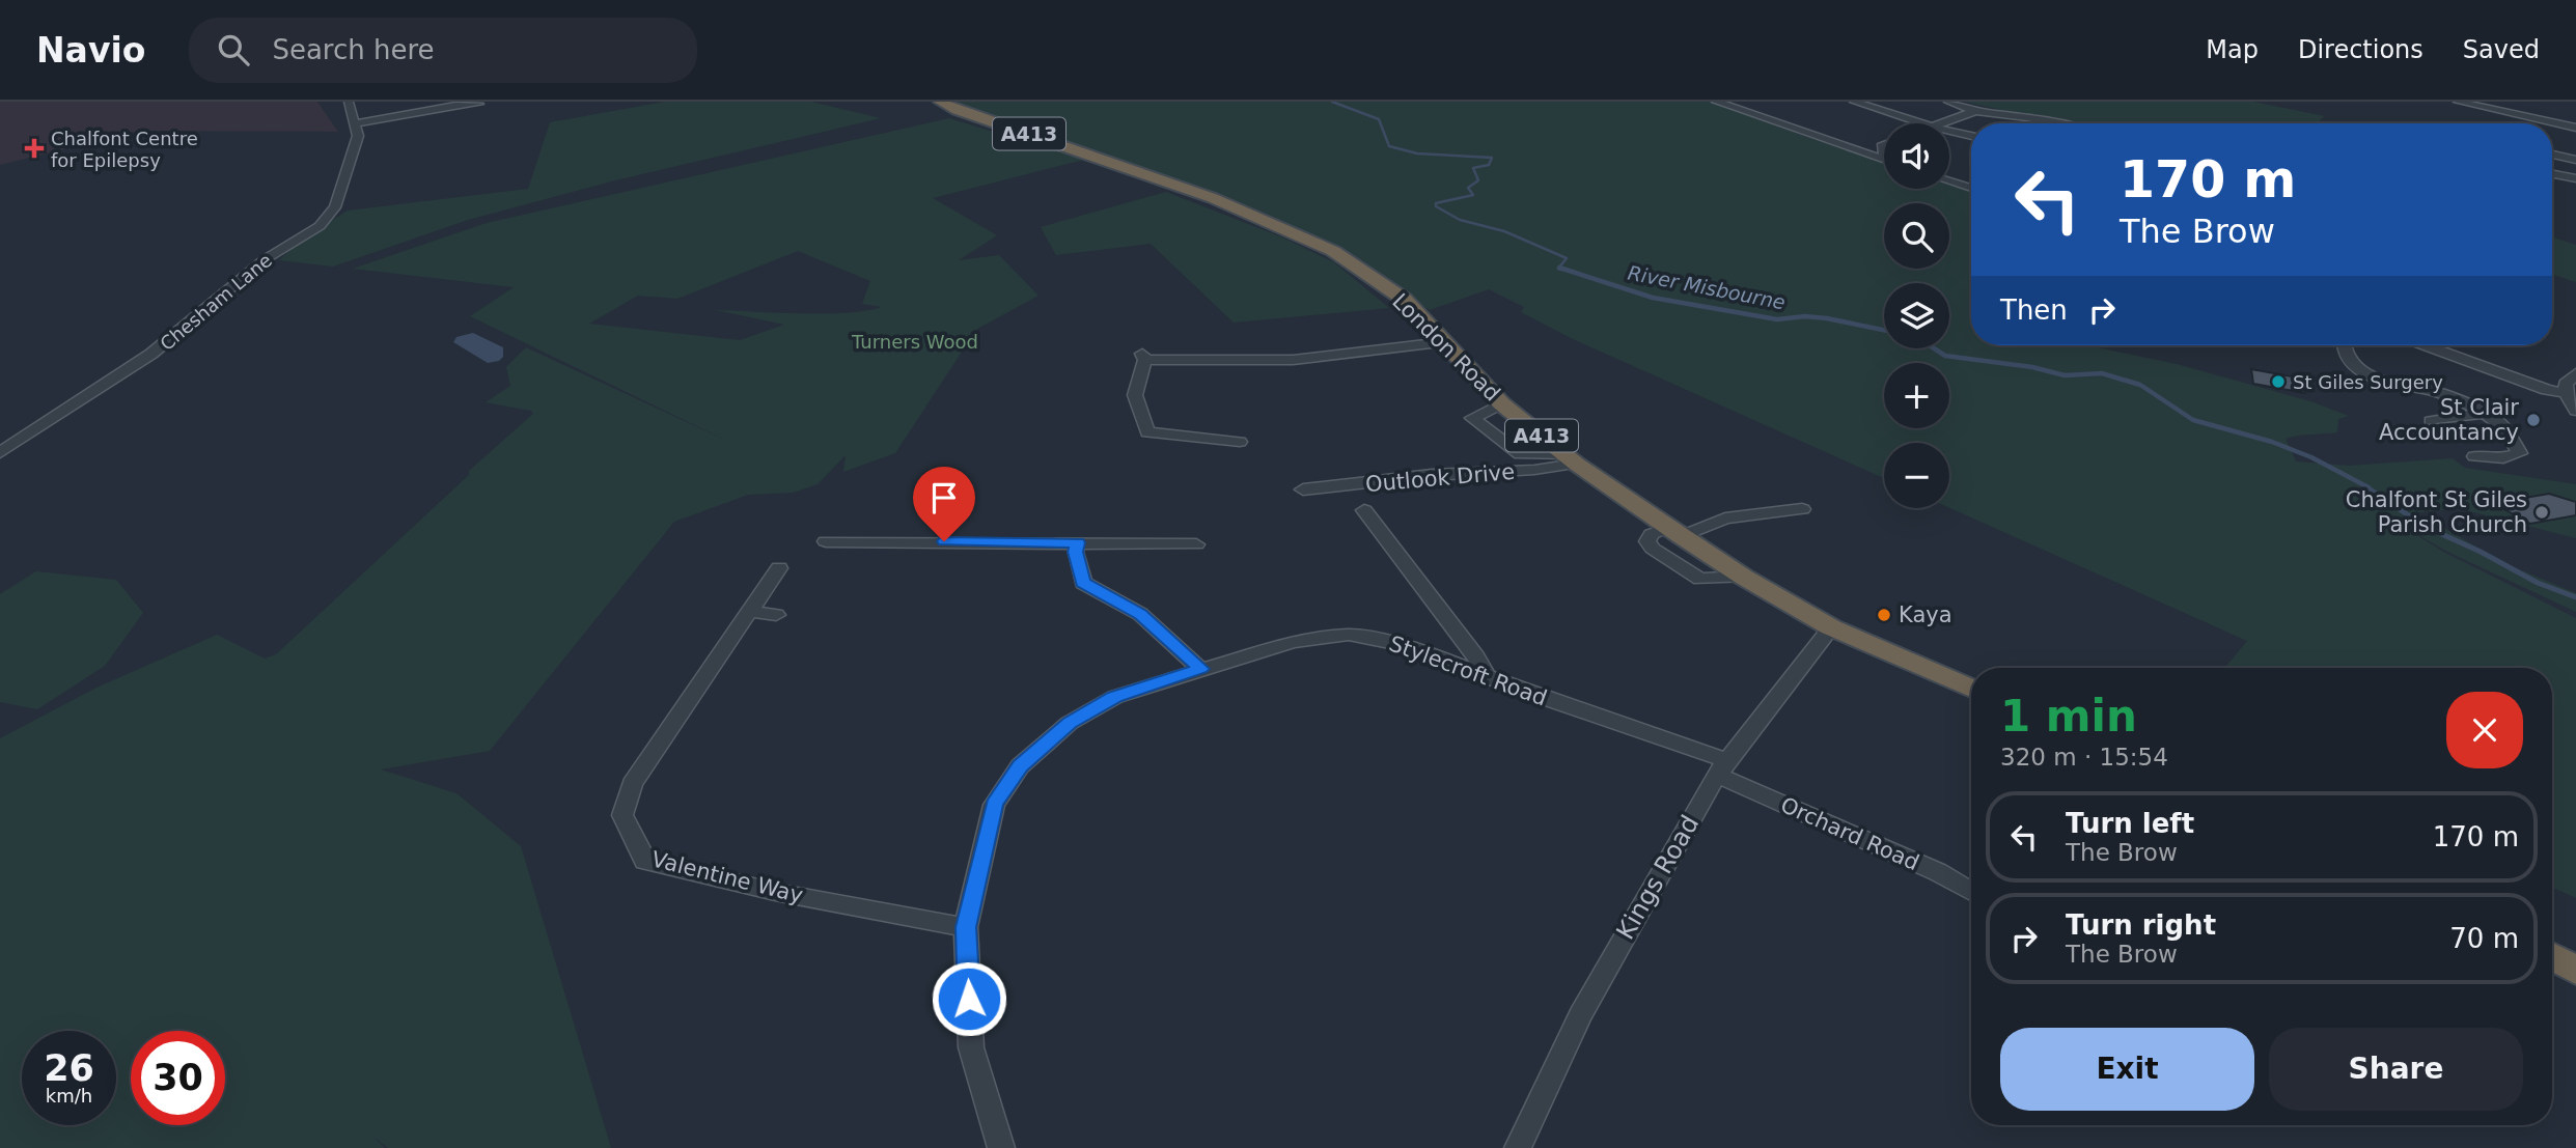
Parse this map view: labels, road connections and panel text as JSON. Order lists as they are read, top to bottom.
{
  "streets": {
    "highway": ["A413", "London Road"],
    "street": [
      "Chesham Lane",
      "Outlook Drive",
      "Stylecroft Road",
      "Orchard Road",
      "Valentine Way",
      "Kings Road"
    ]
  },
  "crossings": [
    ["London Road", "Outlook Drive"],
    ["London Road", "Kings Road"],
    ["Stylecroft Road", "Orchard Road"],
    ["Stylecroft Road", "Valentine Way"],
    ["Stylecroft Road", "Kings Road"],
    ["Orchard Road", "Kings Road"]
  ],
  "water": ["River Misbourne"],
  "parks": ["Turners Wood"],
  "places": {
    "health": ["Chalfont Centre for Epilepsy"],
    "other": [
      "St Giles Surgery",
      "St Clair Accountancy",
      "Chalfont St Giles Parish Church",
      "Kaya"
    ]
  },
  "page": {
    "header": "Navio",
    "search": "Search here",
    "nav": ["Map", "Directions", "Saved"],
    "map_buttons": ["+", "−"],
    "turn": ["170 m", "The Brow"],
    "then": "Then",
    "heading": ["1 min", "320 m · 15:54"],
    "list": [
      {
        "name": "Turn left",
        "note": "The Brow",
        "value": "170 m"
      },
      {
        "name": "Turn right",
        "note": "The Brow",
        "value": "70 m"
      }
    ],
    "buttons": ["Exit", "Share"],
    "speed": "26 km/h",
    "limit": "30"
  }
}
